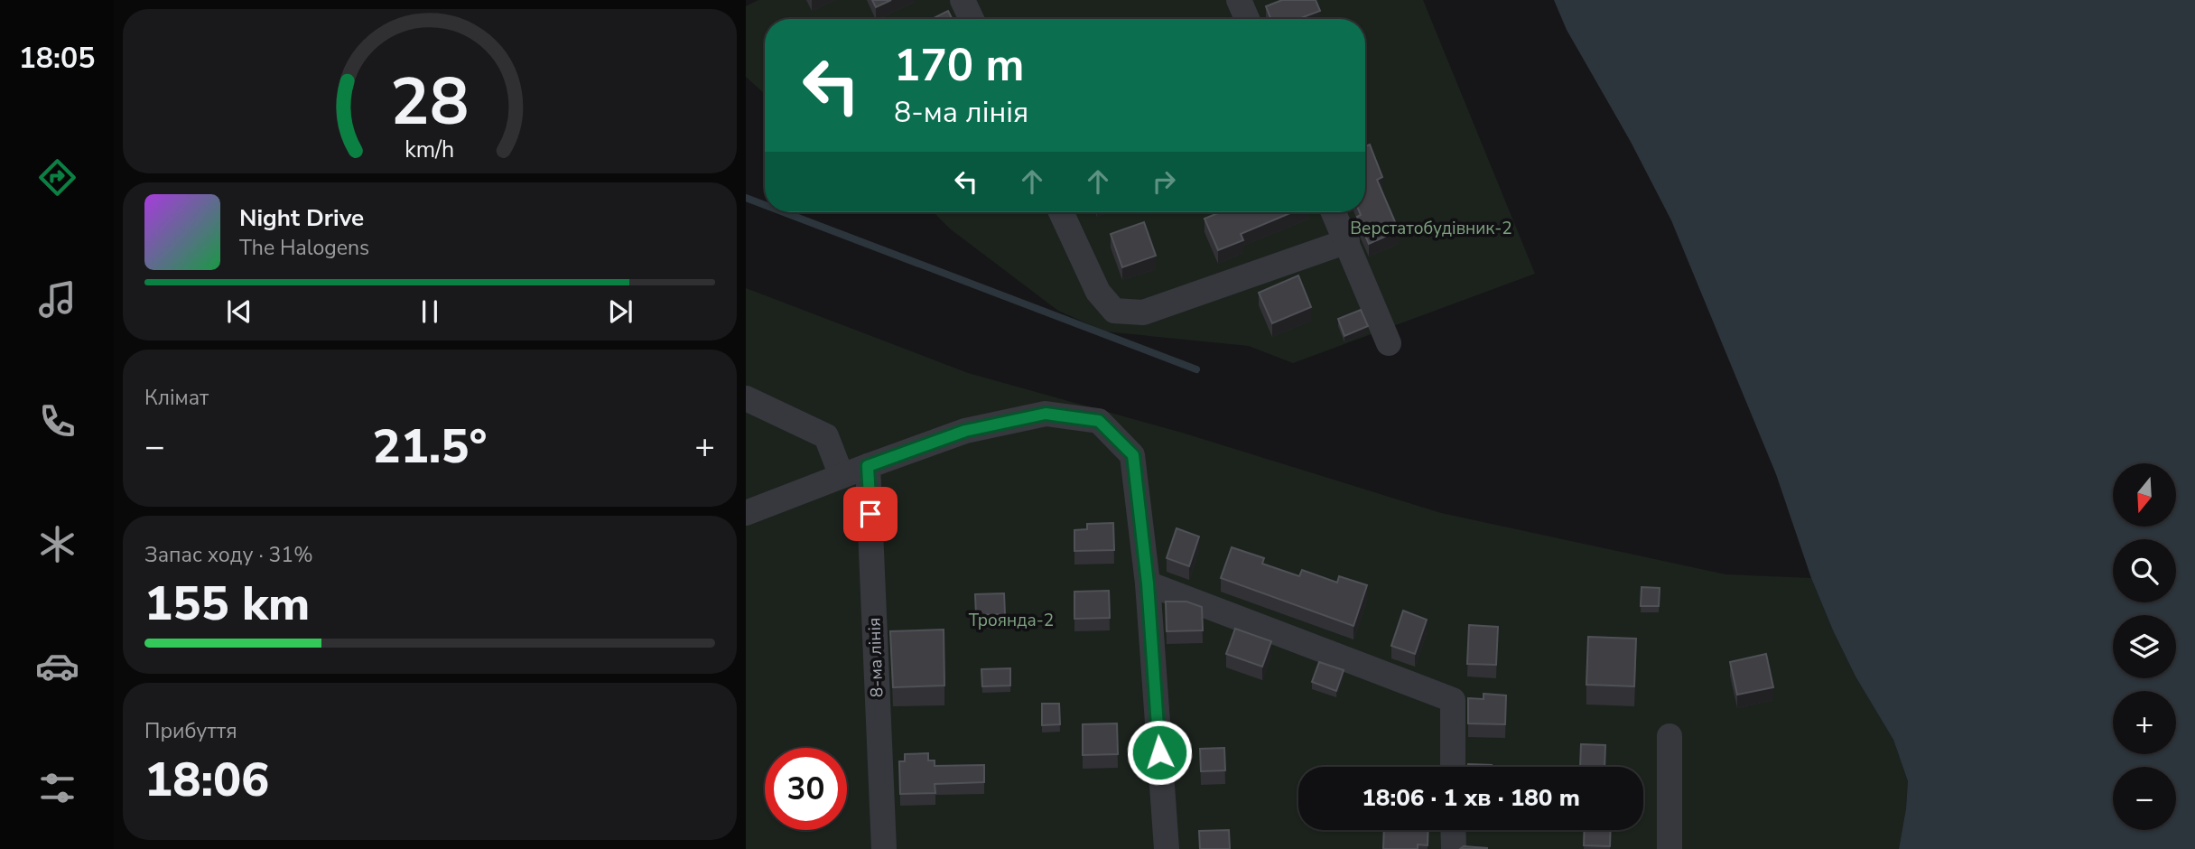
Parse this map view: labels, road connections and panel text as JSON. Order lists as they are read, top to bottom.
{
  "streets": {
    "street": ["8-ма лінія"]
  },
  "parks": ["Верстатобудівник-2", "Троянда-2"],
  "north": "bottom",
  "page": {
    "tabs": "18:05",
    "turn": ["170 m", "8-ма лінія"],
    "song": ["Night Drive", "The Halogens"],
    "tile": [
      "Клімат",
      ["Запас ходу · 31%", "155 km"],
      ["Прибуття", "18:06"]
    ],
    "heat": ["−", "21.5°", "+"],
    "map_buttons": ["+", "−"],
    "limit": "30",
    "trip": "18:06 · 1 хв · 180 m",
    "gauge": ["28", "km/h"]
  }
}
